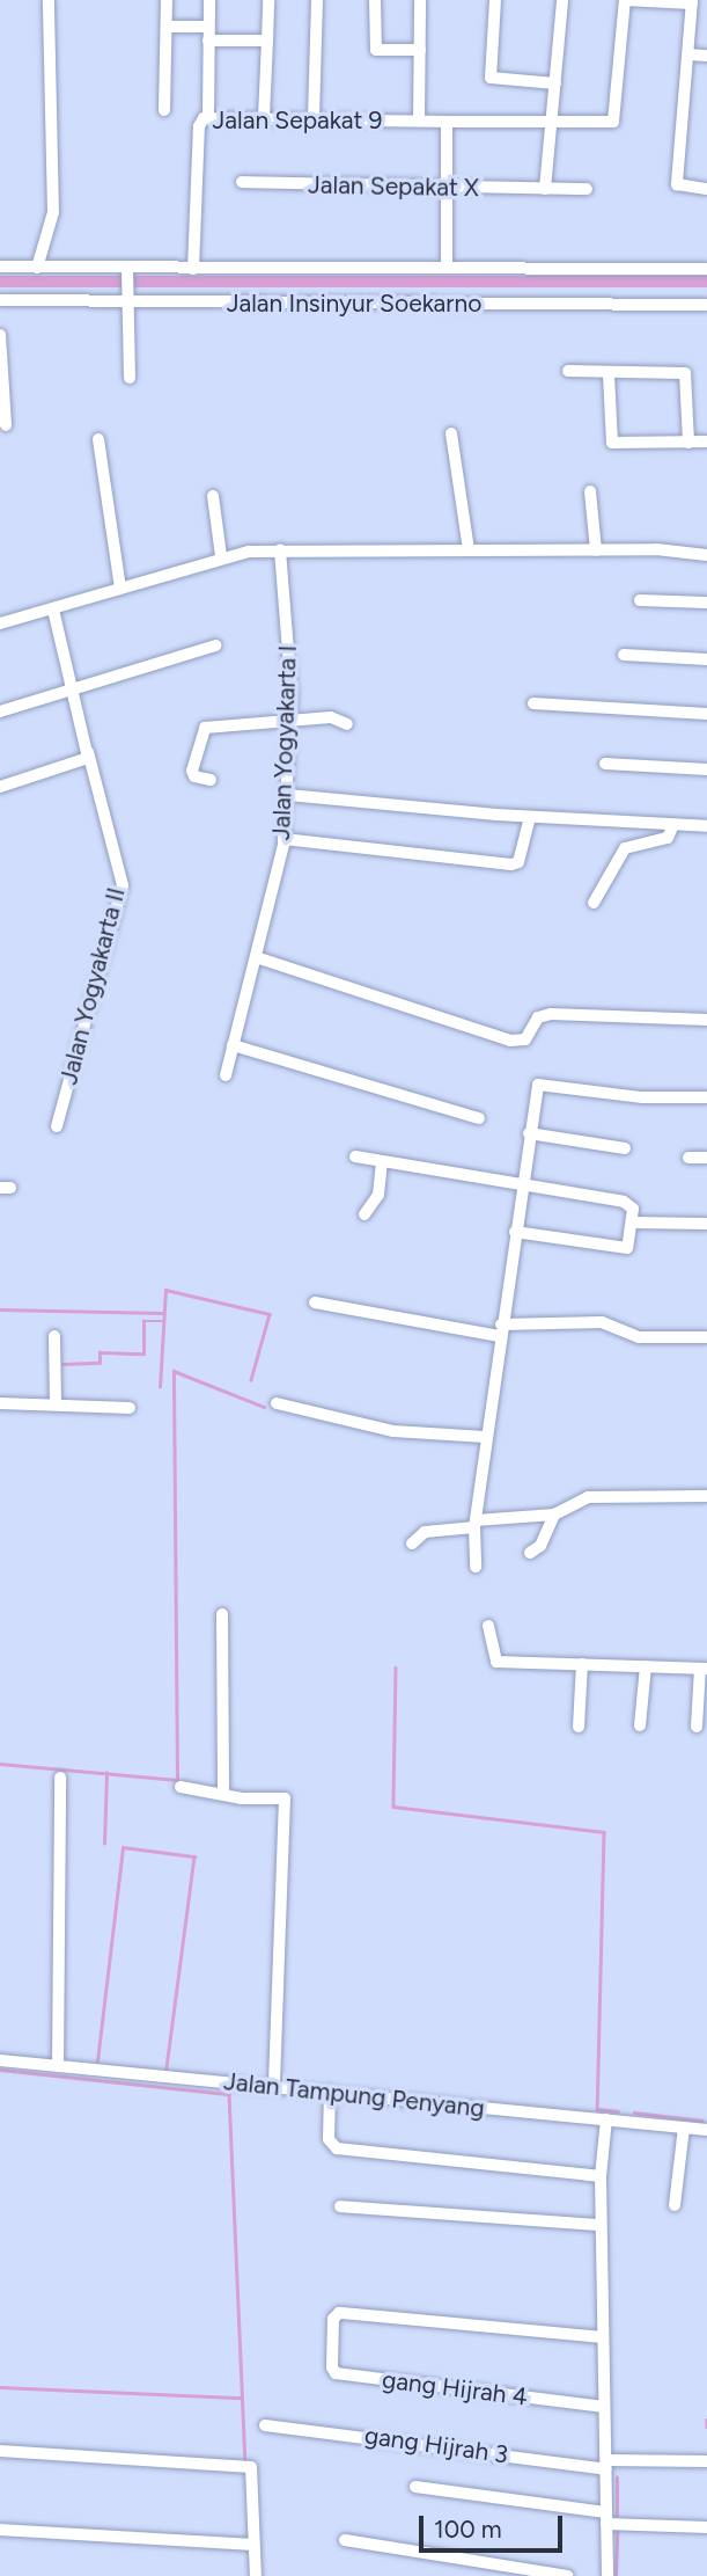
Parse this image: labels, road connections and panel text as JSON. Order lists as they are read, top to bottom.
{
  "streets": {
    "street": [
      "Jalan Sepakat 9",
      "Jalan Sepakat X",
      "Jalan Insinyur Soekarno",
      "Jalan Yogyakarta I",
      "Jalan Yogyakarta II",
      "Jalan Tampung Penyang",
      "gang Hijrah 4",
      "gang Hijrah 3"
    ]
  },
  "crossings": [
    ["Jalan Sepakat 9", "Jalan Insinyur Soekarno"]
  ],
  "scale_bar": "100 m"
}
